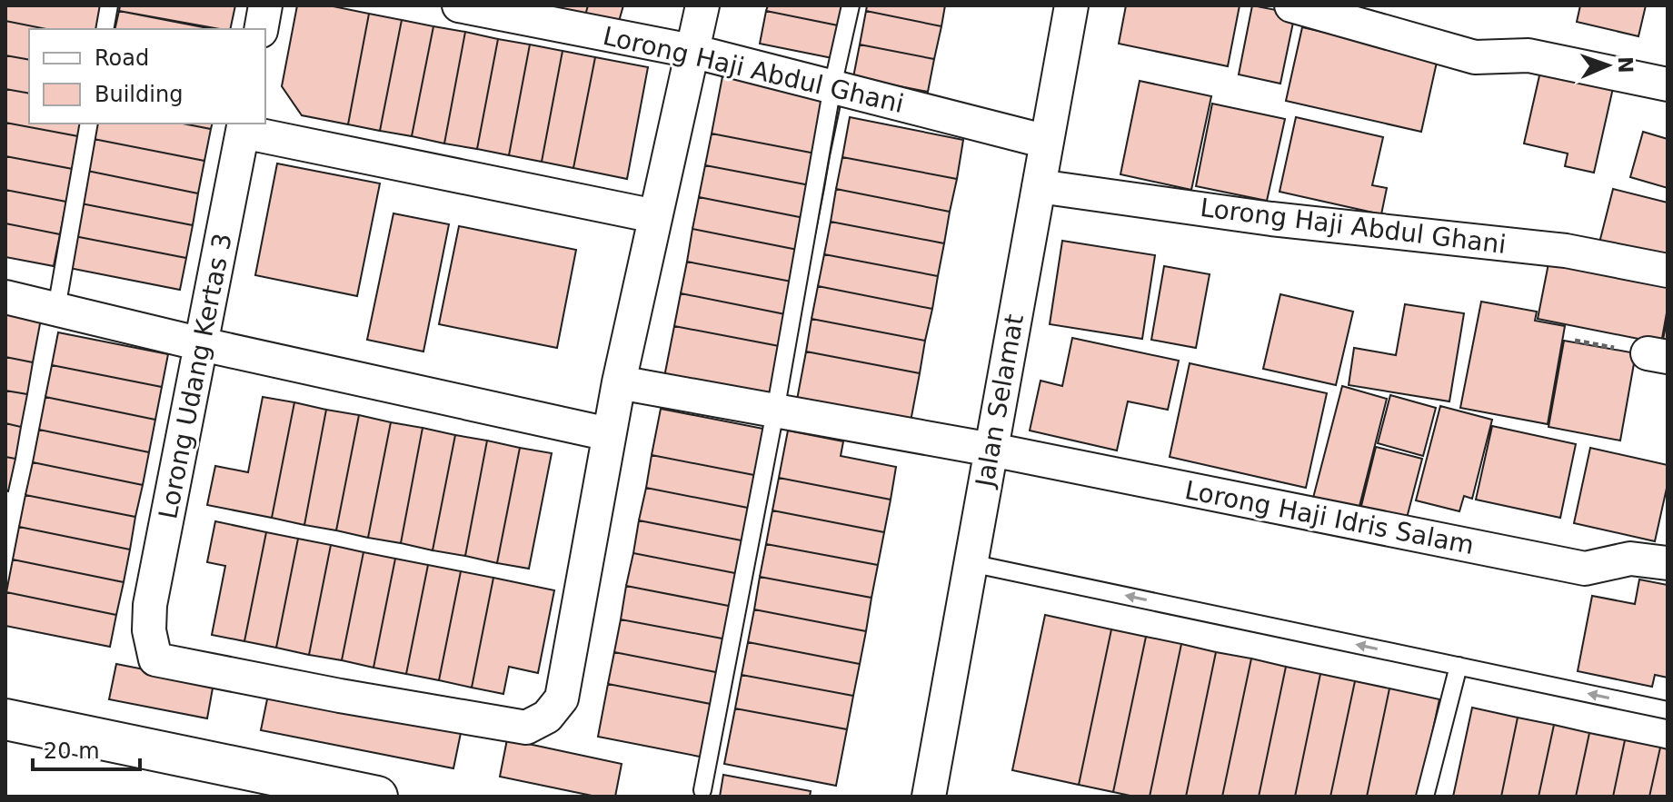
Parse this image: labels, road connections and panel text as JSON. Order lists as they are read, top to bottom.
{
  "streets": {
    "street": [
      "Lorong Haji Abdul Ghani",
      "Lorong Udang Kertas 3",
      "Jalan Selamat",
      "Lorong Haji Idris Salam"
    ]
  },
  "crossings": [
    ["Lorong Haji Abdul Ghani", "Jalan Selamat"],
    ["Jalan Selamat", "Lorong Haji Idris Salam"]
  ],
  "legend": ["Road", "Building"],
  "scale_bar": "20 m",
  "north": "right"
}
